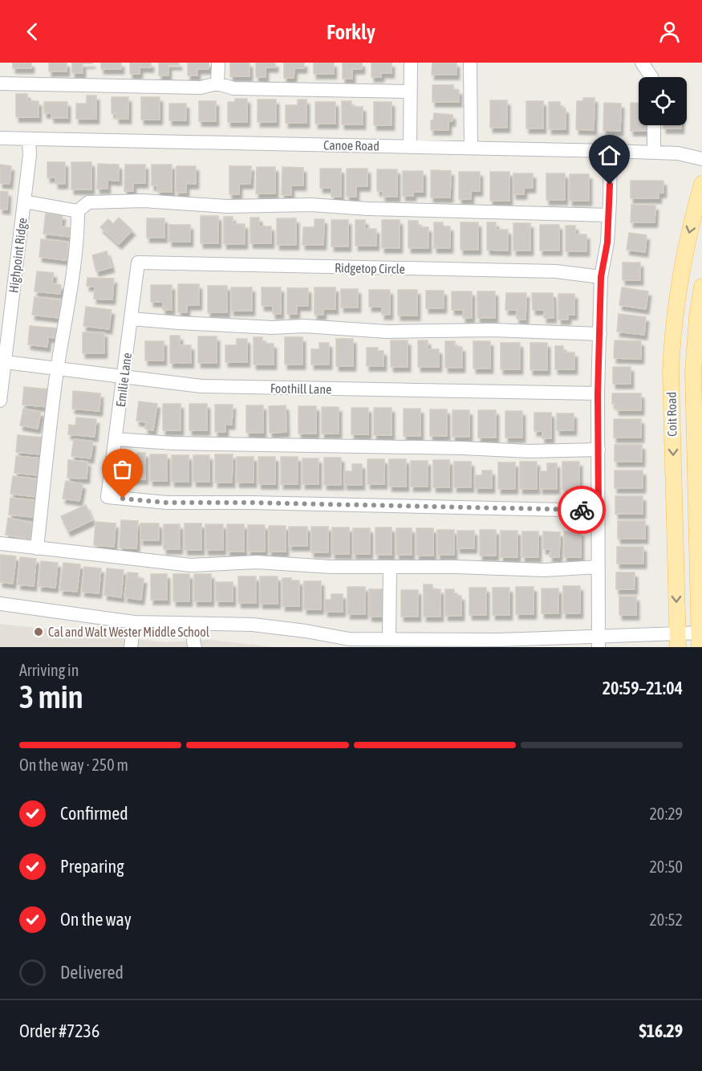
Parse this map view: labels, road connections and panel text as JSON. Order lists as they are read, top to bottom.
{
  "streets": {
    "main road": ["Coit Road"],
    "street": [
      "Canoe Road",
      "Highpoint Ridge",
      "Ridgetop Circle",
      "Emilie Lane",
      "Foothill Lane"
    ]
  },
  "crossings": [
    ["Canoe Road", "Highpoint Ridge"],
    ["Highpoint Ridge", "Foothill Lane"],
    ["Ridgetop Circle", "Emilie Lane"],
    ["Emilie Lane", "Foothill Lane"]
  ],
  "places": ["Cal and Walt Wester Middle School"],
  "page": {
    "header": "Forkly",
    "heading": ["3 min", "Arriving in", "20:59–21:04"],
    "panel": ["Order #7236", "$16.29"],
    "bar": "On the way · 250 m",
    "list": [
      ["Confirmed", "20:29"],
      ["Preparing", "20:50"],
      ["On the way", "20:52"],
      "Delivered"
    ]
  }
}
